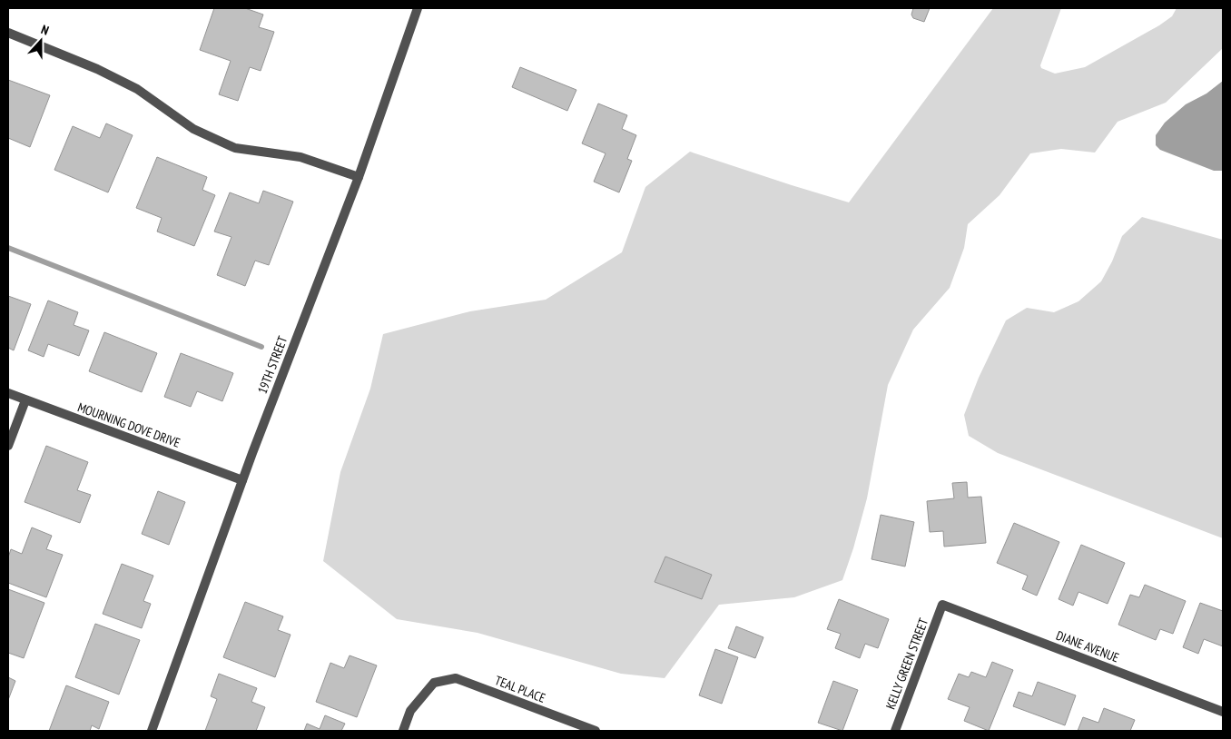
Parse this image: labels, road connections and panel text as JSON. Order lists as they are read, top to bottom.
{
  "streets": {
    "street": [
      "19TH STREET",
      "MOURNING DOVE DRIVE",
      "DIANE AVENUE",
      "KELLY GREEN STREET",
      "TEAL PLACE"
    ]
  },
  "crossings": [
    ["19TH STREET", "MOURNING DOVE DRIVE"],
    ["DIANE AVENUE", "KELLY GREEN STREET"]
  ],
  "north": "top"
}
